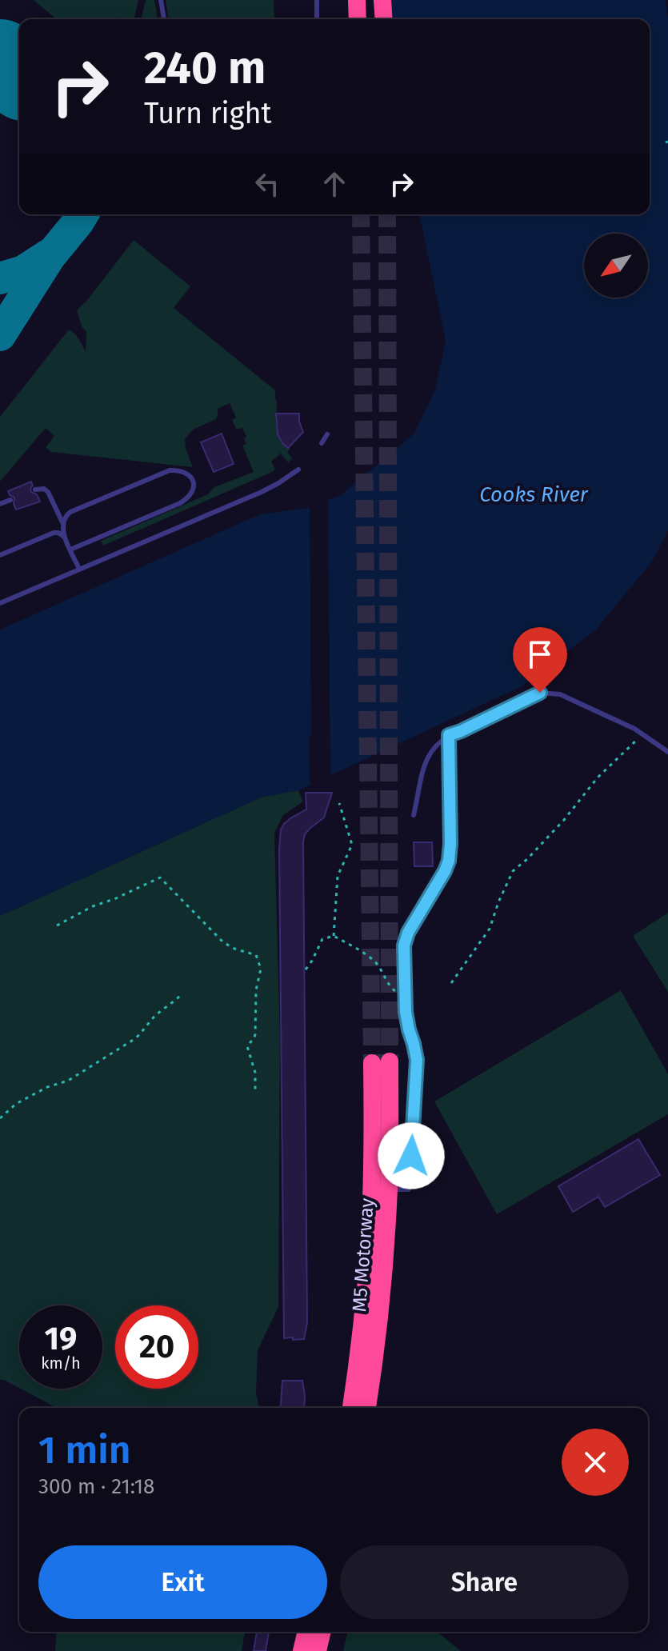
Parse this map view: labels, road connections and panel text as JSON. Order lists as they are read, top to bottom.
{
  "streets": {
    "highway": ["M5 Motorway"]
  },
  "water": ["Cooks River"],
  "north": "bottom left",
  "page": {
    "turn": ["240 m", "Turn right"],
    "speed": "19 km/h",
    "limit": "20",
    "heading": ["1 min", "300 m · 21:18"],
    "buttons": ["Exit", "Share"]
  }
}
